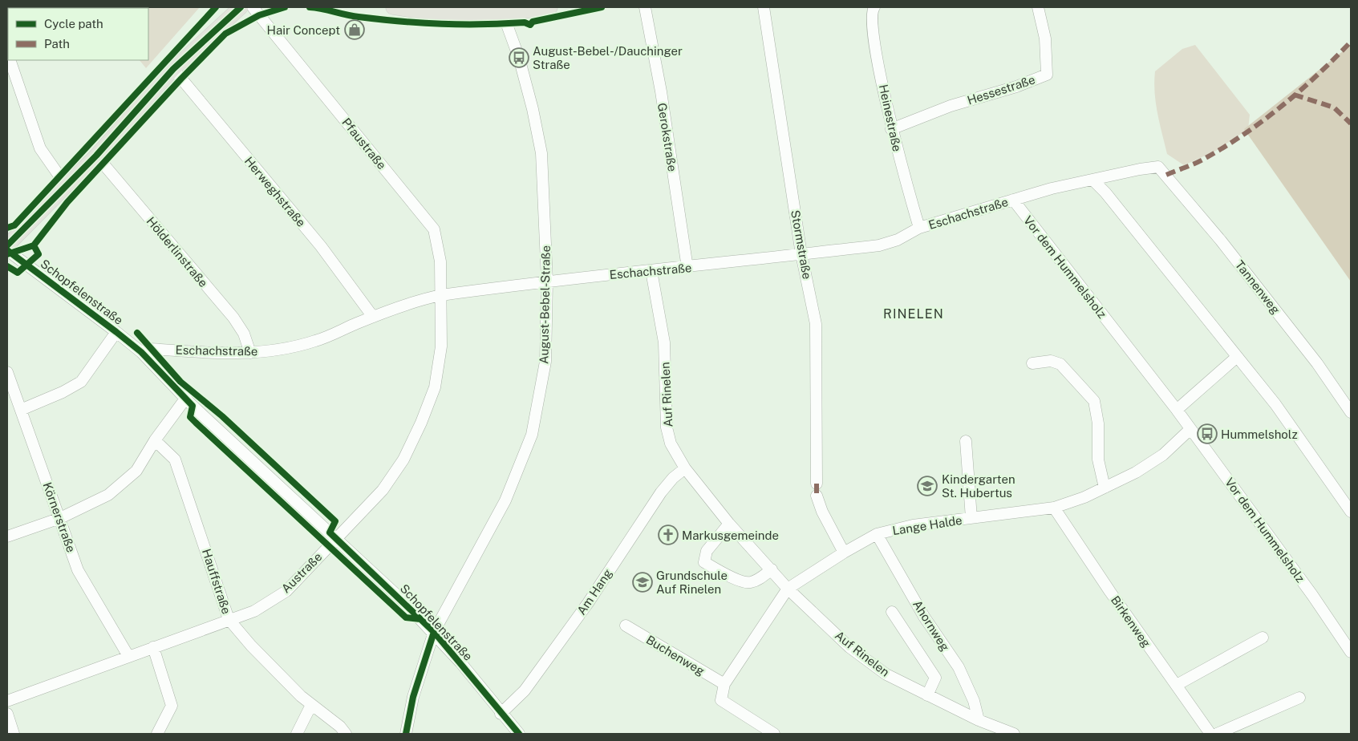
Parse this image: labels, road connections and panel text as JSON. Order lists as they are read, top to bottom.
{
  "streets": {
    "street": [
      "Hessestraße",
      "Heinestraße",
      "Gerokstraße",
      "Pfaustraße",
      "Herweghstraße",
      "Eschachstraße",
      "Stormstraße",
      "Hölderlinstraße",
      "Vor dem Hummelsholz",
      "Tannenweg",
      "Schopfelenstraße",
      "August-Bebel-Straße",
      "Auf Rinelen",
      "Körnerstraße",
      "Lange Halde",
      "Austraße",
      "Hauffstraße",
      "Am Hang",
      "Birkenweg",
      "Ahornweg",
      "Buchenweg"
    ]
  },
  "crossings": [
    ["Hessestraße", "Heinestraße"],
    ["Heinestraße", "Eschachstraße"],
    ["Gerokstraße", "Eschachstraße"],
    ["Pfaustraße", "Eschachstraße"],
    ["Pfaustraße", "Austraße"],
    ["Herweghstraße", "Eschachstraße"],
    ["Eschachstraße", "Stormstraße"],
    ["Eschachstraße", "Hölderlinstraße"],
    ["Eschachstraße", "Vor dem Hummelsholz"],
    ["Eschachstraße", "Tannenweg"],
    ["Eschachstraße", "Schopfelenstraße"],
    ["Eschachstraße", "August-Bebel-Straße"],
    ["Eschachstraße", "Auf Rinelen"],
    ["Eschachstraße", "Austraße"],
    ["Vor dem Hummelsholz", "Lange Halde"],
    ["Schopfelenstraße", "August-Bebel-Straße"],
    ["Schopfelenstraße", "Austraße"],
    ["Schopfelenstraße", "Am Hang"],
    ["Auf Rinelen", "Lange Halde"],
    ["Auf Rinelen", "Am Hang"],
    ["Auf Rinelen", "Ahornweg"],
    ["Körnerstraße", "Austraße"],
    ["Lange Halde", "Birkenweg"],
    ["Lange Halde", "Ahornweg"],
    ["Lange Halde", "Buchenweg"],
    ["Austraße", "Hauffstraße"]
  ],
  "districts": ["RINELEN"],
  "places": {
    "shop": ["Hair Concept"],
    "bus stop": ["August-Bebel-/Dauchinger Straße", "Hummelsholz"],
    "school or university": ["Kindergarten St. Hubertus", "Grundschule Auf Rinelen"],
    "church": ["Markusgemeinde"]
  },
  "legend": ["Cycle path", "Path"]
}
